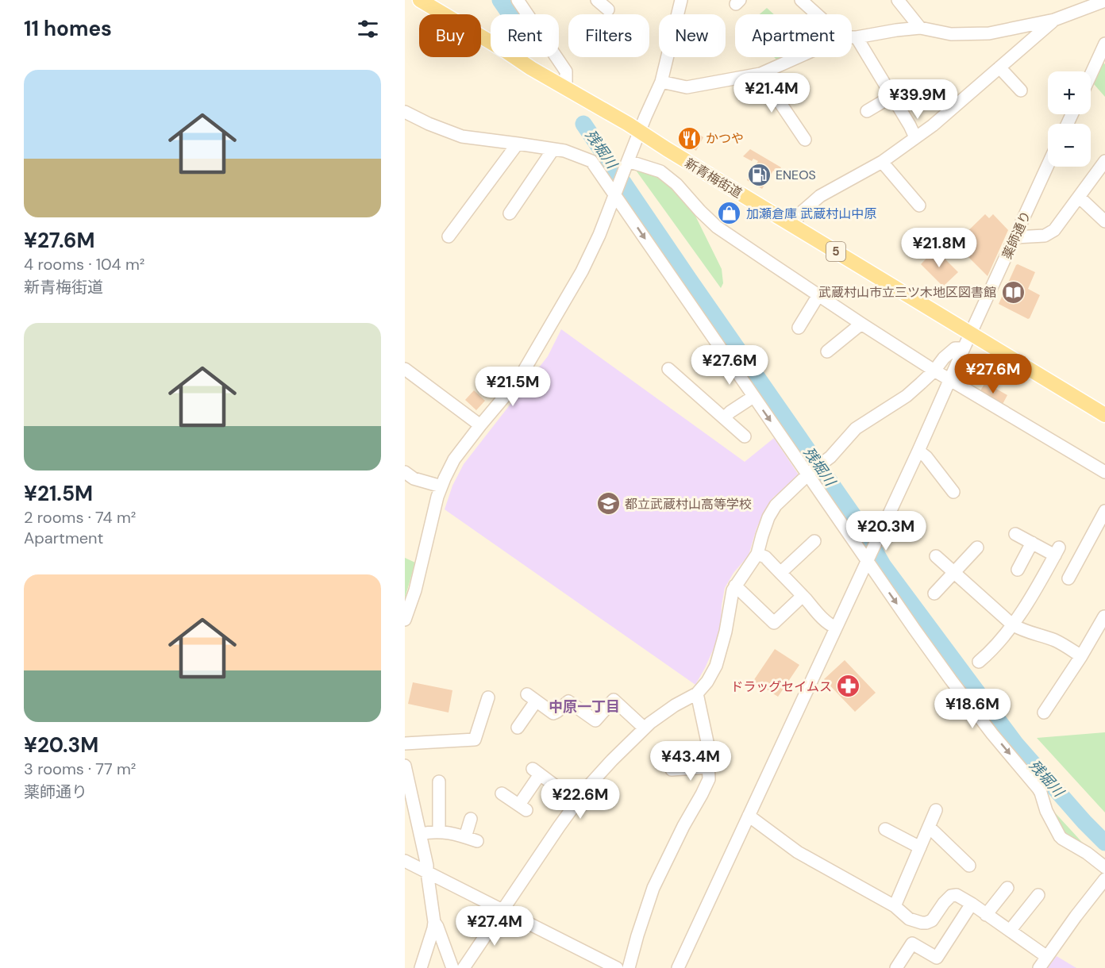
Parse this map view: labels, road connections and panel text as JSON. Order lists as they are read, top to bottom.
{
  "streets": {
    "main road": ["新青梅街道", "5"],
    "street": ["薬師通り"]
  },
  "crossings": [
    ["新青梅街道", "薬師通り"]
  ],
  "districts": ["中原一丁目"],
  "water": ["残堀川"],
  "places": {
    "restaurant": ["かつや"],
    "fuel station": ["ENEOS"],
    "shop": ["加瀬倉庫 武蔵村山中原"],
    "library": ["武蔵村山市立三ツ木地区図書館"],
    "school or university": ["都立武蔵村山高等学校"],
    "pharmacy": ["ドラッグセイムス"]
  },
  "page": {
    "heading": "11 homes",
    "chip": [
      "Buy",
      "Rent",
      "Filters",
      "New",
      "Apartment"
    ],
    "list": [
      {
        "name": "¥27.6M",
        "note": "4 rooms · 104 m² · 新青梅街道"
      },
      {
        "name": "¥21.5M",
        "note": "2 rooms · 74 m² · Apartment"
      },
      {
        "name": "¥20.3M",
        "note": "3 rooms · 77 m² · 薬師通り"
      }
    ],
    "map_buttons": ["+", "−"],
    "price": [
      "¥21.4M",
      "¥39.9M",
      "¥21.8M",
      "¥27.6M",
      "¥27.6M",
      "¥21.5M",
      "¥20.3M",
      "¥18.6M",
      "¥43.4M",
      "¥22.6M",
      "¥27.4M"
    ]
  }
}
